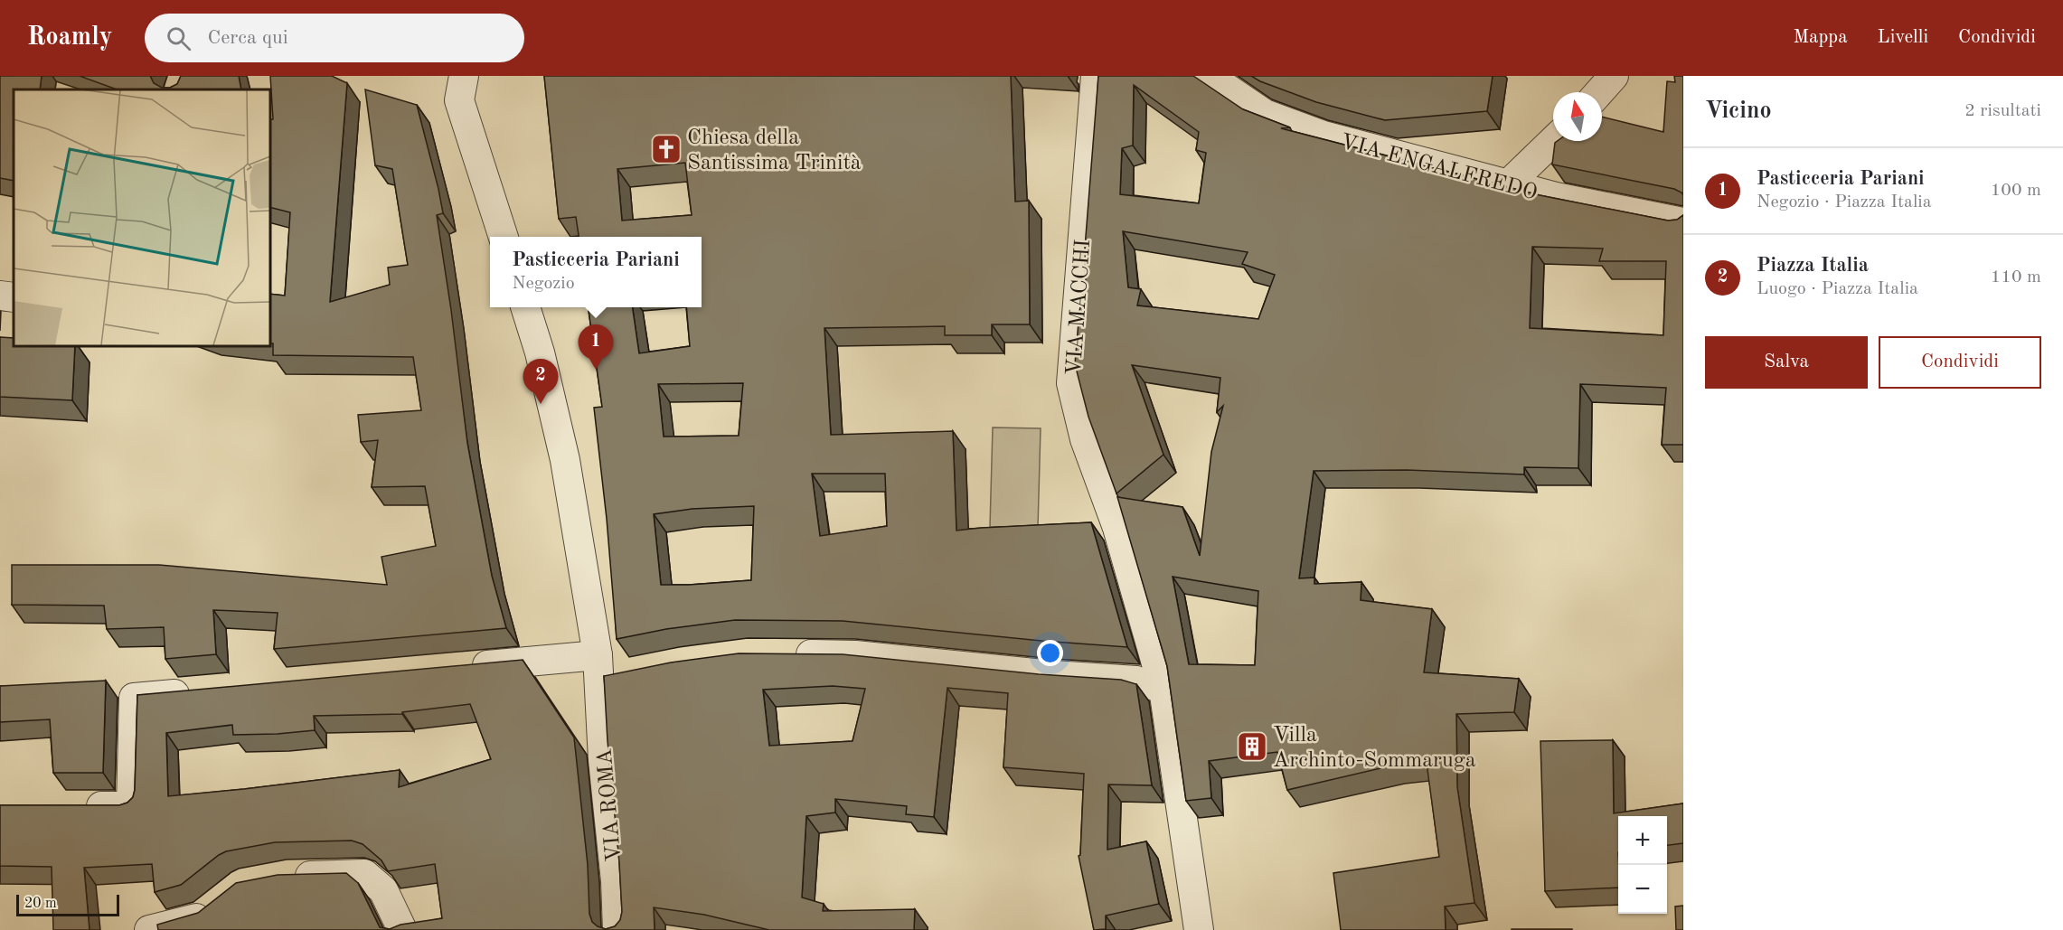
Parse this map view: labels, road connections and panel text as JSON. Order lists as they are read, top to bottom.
{
  "streets": {
    "street": ["VIA ENGALFREDO", "VIA MACCHI", "VIA ROMA"]
  },
  "places": {
    "church": ["Chiesa della Santissima Trinità"],
    "building": ["Villa Archinto-Sommaruga"]
  },
  "scale_bar": "20 m",
  "north": "top",
  "page": {
    "header": "Roamly",
    "search": "Cerca qui",
    "nav": ["Mappa", "Livelli", "Condividi"],
    "heading": ["Vicino", "2 risultati"],
    "list": [
      {
        "mark": "1",
        "name": "Pasticceria Pariani",
        "note": "Negozio · Piazza Italia",
        "value": "100 m"
      },
      {
        "mark": "2",
        "name": "Piazza Italia",
        "note": "Luogo · Piazza Italia",
        "value": "110 m"
      }
    ],
    "popup": ["Pasticceria Pariani", "Negozio"],
    "buttons": ["Salva", "Condividi"],
    "pins": ["1", "2"],
    "map_buttons": ["+", "−"],
    "scale": "20 m"
  }
}
